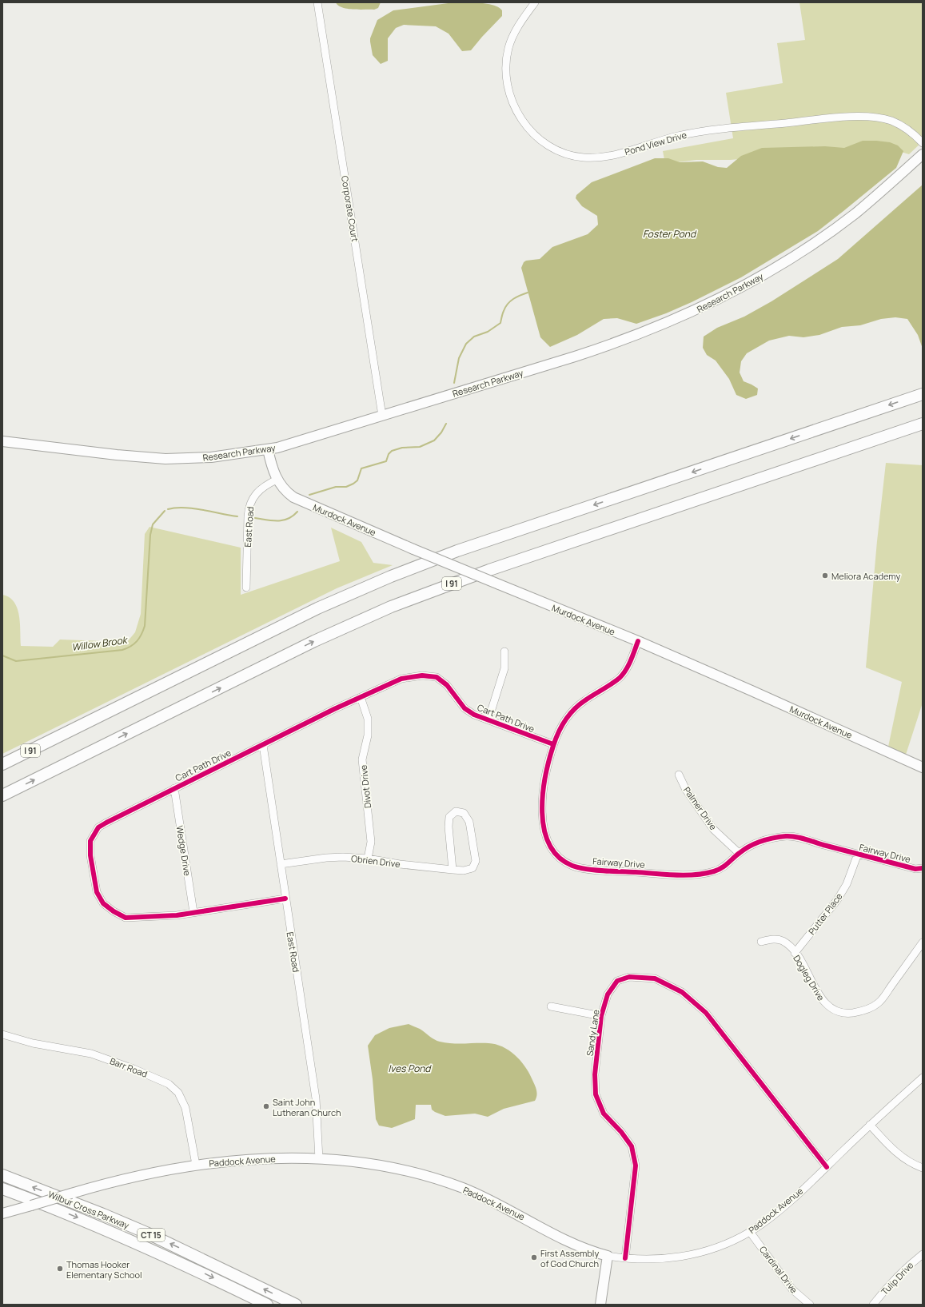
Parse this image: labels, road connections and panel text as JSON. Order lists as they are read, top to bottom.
{
  "streets": {
    "highway": ["I 91", "Wilbur Cross Parkway", "CT 15"],
    "main road": ["Research Parkway", "Murdock Avenue", "Paddock Avenue"],
    "street": [
      "Pond View Drive",
      "Corporate Court",
      "East Road",
      "Cart Path Drive",
      "Divot Drive",
      "Palmer Drive",
      "Wedge Drive",
      "Fairway Drive",
      "Obrien Drive",
      "Putter Place",
      "Dogleg Drive",
      "Sandy Lane",
      "Barr Road",
      "Cardinal Drive",
      "Tulip Drive"
    ]
  },
  "crossings": [
    ["Corporate Court", "Research Parkway"],
    ["Research Parkway", "Murdock Avenue"],
    ["Murdock Avenue", "East Road"],
    ["Murdock Avenue", "Fairway Drive"],
    ["East Road", "Cart Path Drive"],
    ["East Road", "Obrien Drive"],
    ["East Road", "Paddock Avenue"],
    ["Cart Path Drive", "Divot Drive"],
    ["Cart Path Drive", "Wedge Drive"],
    ["Cart Path Drive", "Fairway Drive"],
    ["Divot Drive", "Obrien Drive"],
    ["Palmer Drive", "Fairway Drive"],
    ["Fairway Drive", "Putter Place"],
    ["Putter Place", "Dogleg Drive"],
    ["Sandy Lane", "Paddock Avenue"],
    ["Barr Road", "Paddock Avenue"],
    ["Paddock Avenue", "Cardinal Drive"]
  ],
  "water": ["Foster Pond", "Willow Brook", "Ives Pond"],
  "places": [
    "Meliora Academy",
    "Saint John Lutheran Church",
    "First Assembly of God Church",
    "Thomas Hooker Elementary School"
  ]
}
